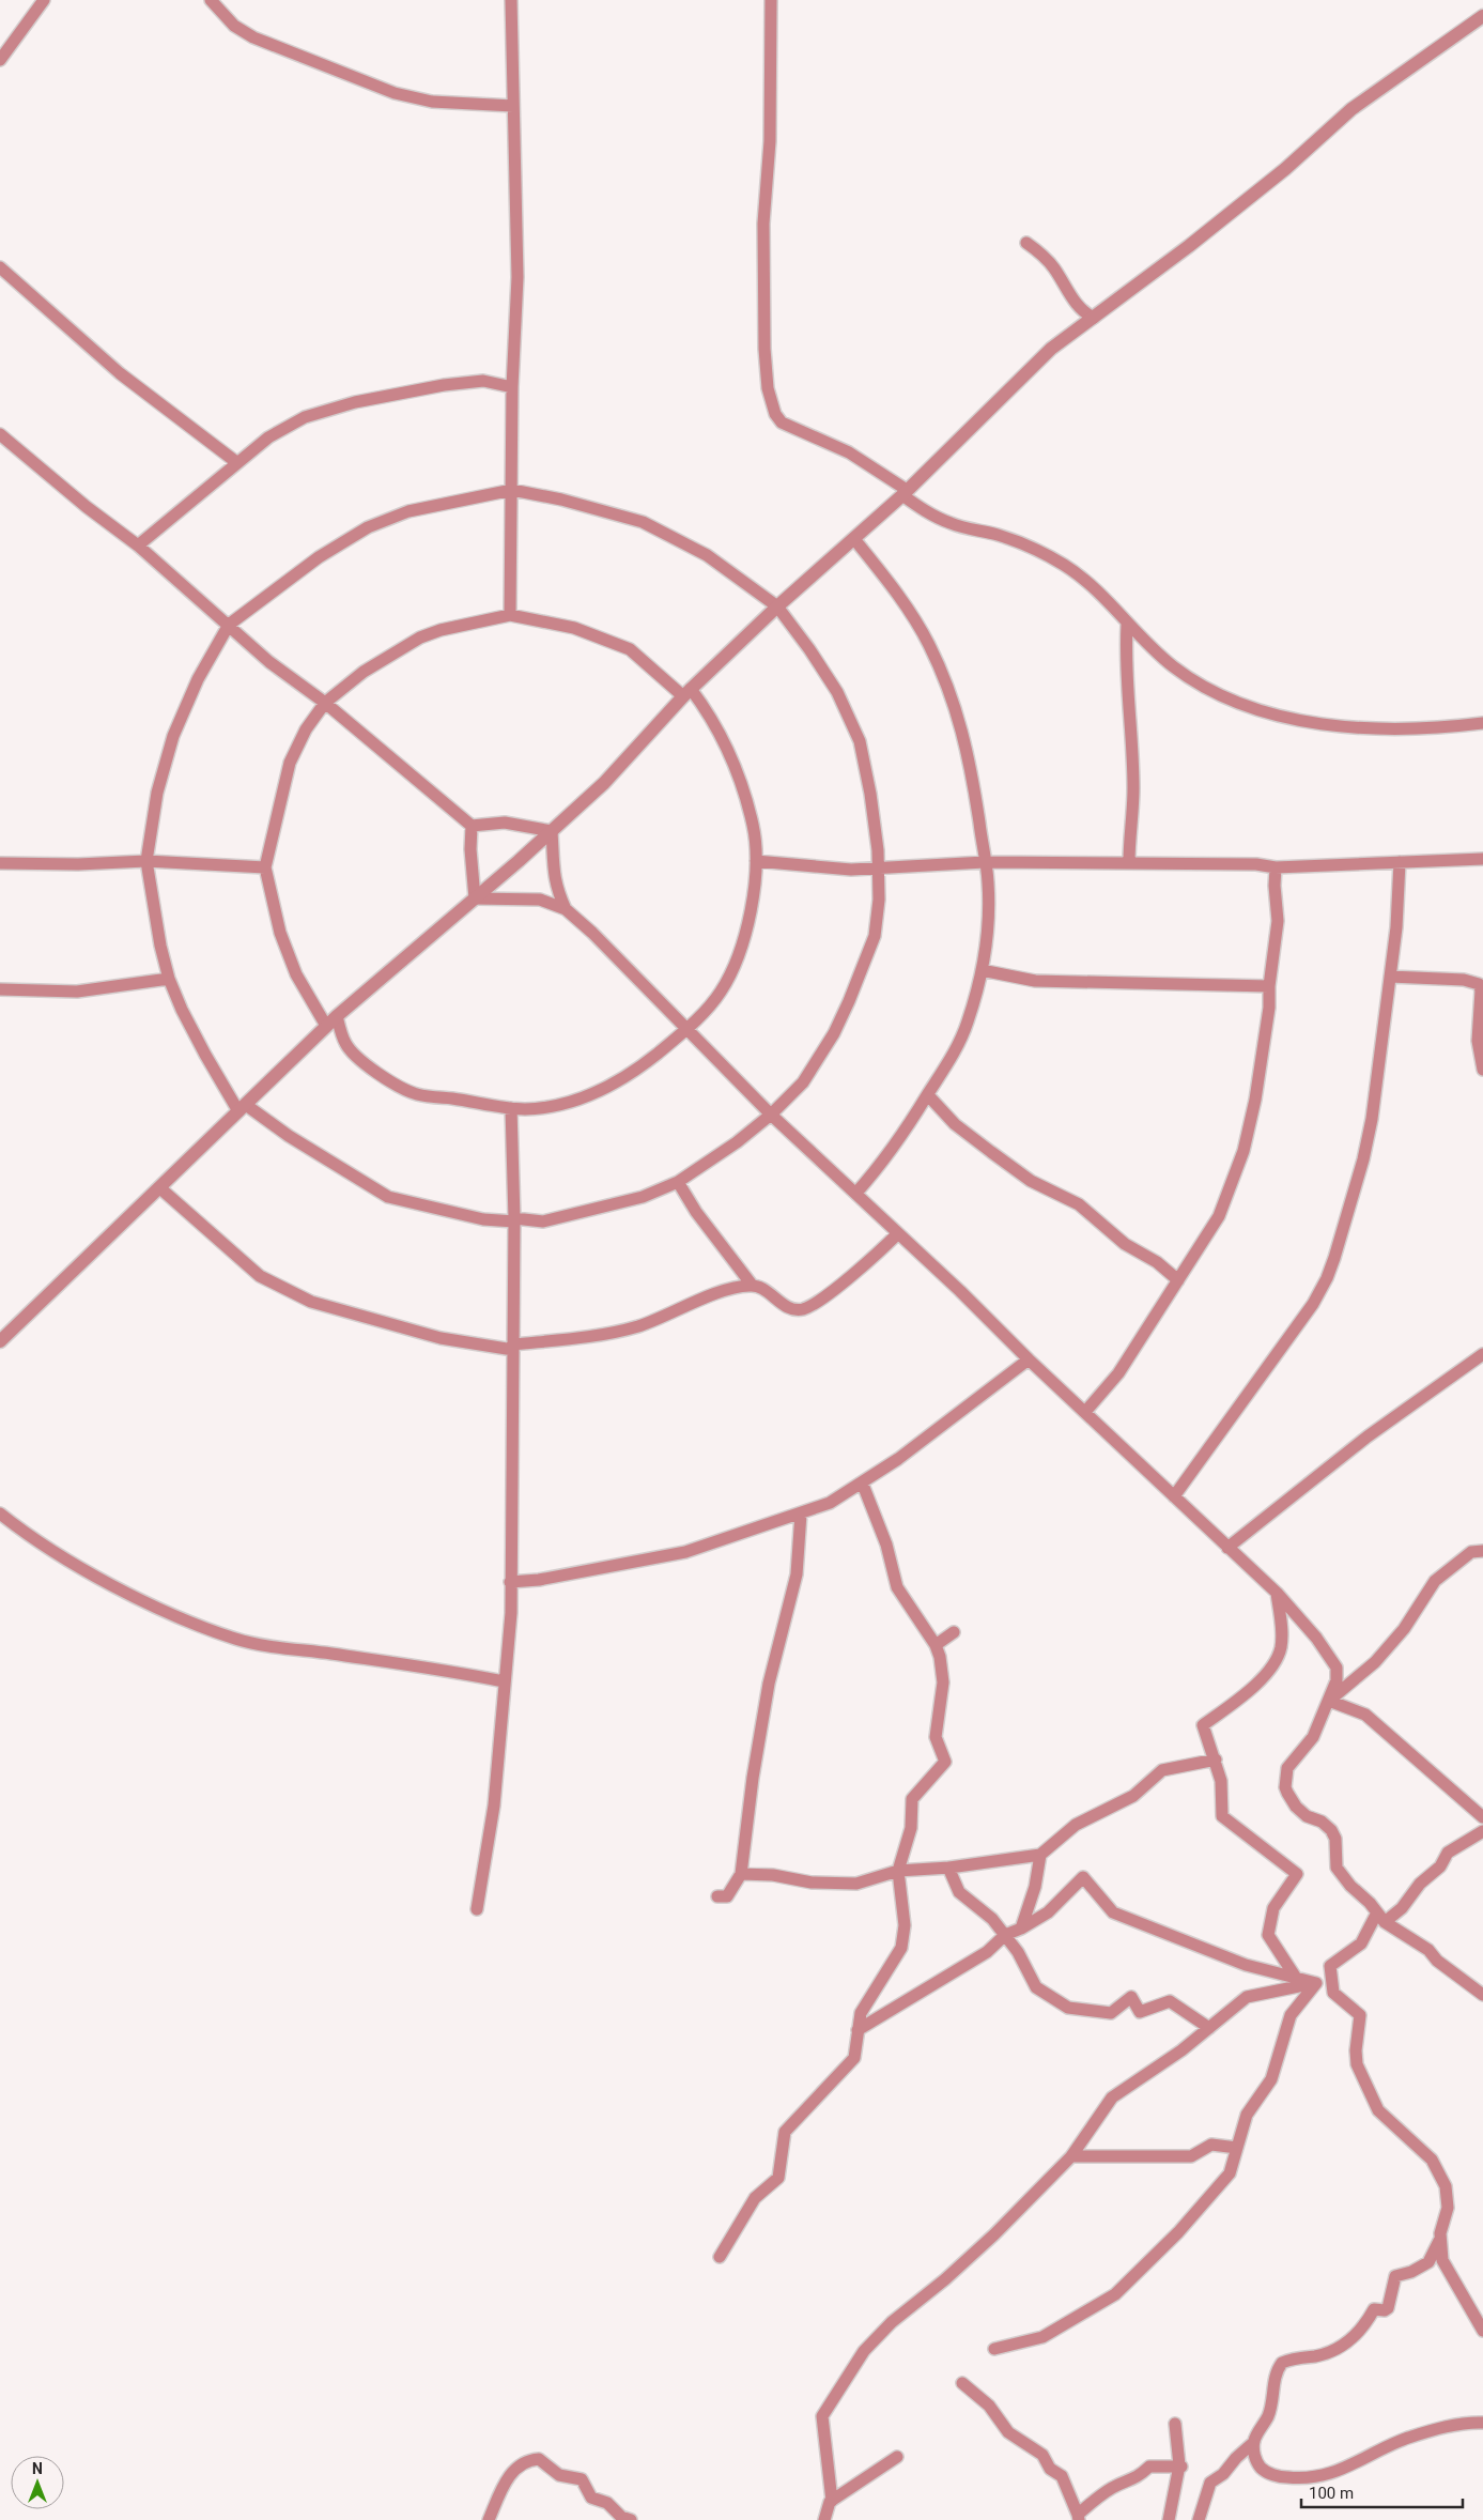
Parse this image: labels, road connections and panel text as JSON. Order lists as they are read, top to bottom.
{
  "scale_bar": "100 m",
  "north": "top"
}
